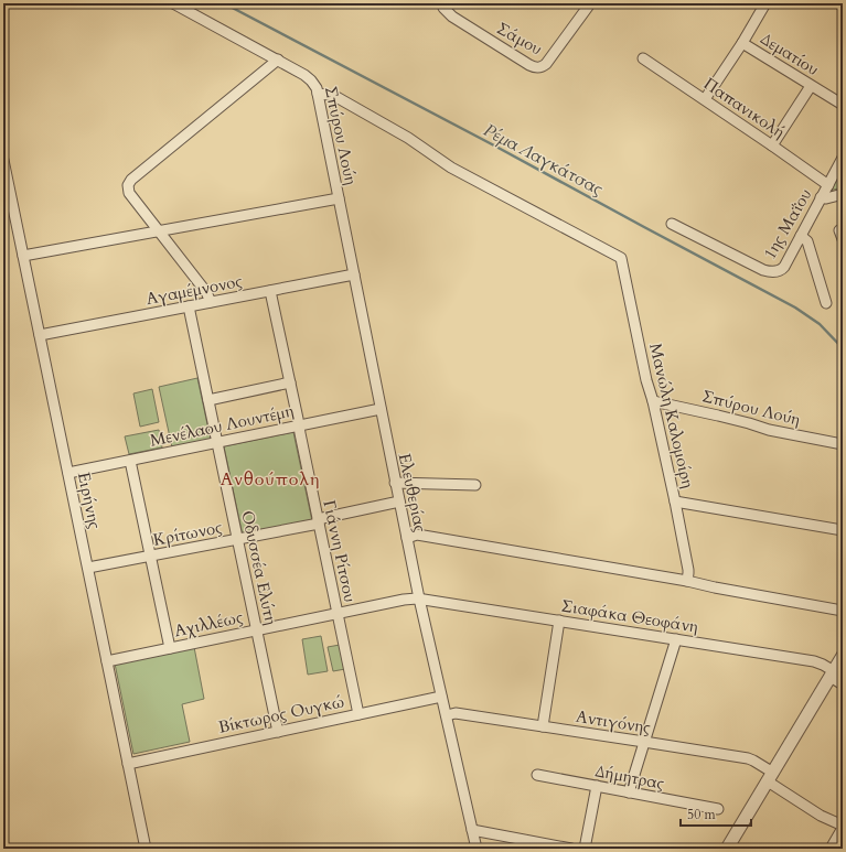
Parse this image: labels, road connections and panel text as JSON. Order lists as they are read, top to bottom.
{
  "streets": {
    "street": [
      "Σάμου",
      "Δεματίου",
      "Παπανικολή",
      "Σπύρου Λούη",
      "1ης Μαΐου",
      "Αγαμέμνονoς",
      "Μανώλη Καλομοίρη",
      "Μενέλαου Λουντέμη",
      "Ελευθερίας",
      "Ειρήνης",
      "Κρίτωνος",
      "Γιάννη Ρίτσου",
      "Οδυσσέα Ελύτη",
      "Σιαφάκα Θεοφάνη",
      "Αχιλλέως",
      "Βίκτωρος Ουγκώ",
      "Αντιγόνης",
      "Δήμητρας"
    ]
  },
  "crossings": [
    ["Παπανικολή", "1ης Μαΐου"],
    ["Σπύρου Λούη", "Αγαμέμνονoς"],
    ["Σπύρου Λούη", "Μανώλη Καλομοίρη"],
    ["Σπύρου Λούη", "Ελευθερίας"],
    ["Αγαμέμνονoς", "Ελευθερίας"],
    ["Αγαμέμνονoς", "Ειρήνης"],
    ["Αγαμέμνονoς", "Γιάννη Ρίτσου"],
    ["Αγαμέμνονoς", "Οδυσσέα Ελύτη"],
    ["Μενέλαου Λουντέμη", "Ελευθερίας"],
    ["Μενέλαου Λουντέμη", "Ειρήνης"],
    ["Μενέλαου Λουντέμη", "Γιάννη Ρίτσου"],
    ["Μενέλαου Λουντέμη", "Οδυσσέα Ελύτη"],
    ["Ελευθερίας", "Κρίτωνος"],
    ["Ελευθερίας", "Σιαφάκα Θεοφάνη"],
    ["Ελευθερίας", "Αχιλλέως"],
    ["Ελευθερίας", "Βίκτωρος Ουγκώ"],
    ["Ελευθερίας", "Αντιγόνης"],
    ["Ειρήνης", "Κρίτωνος"],
    ["Ειρήνης", "Αχιλλέως"],
    ["Ειρήνης", "Βίκτωρος Ουγκώ"],
    ["Κρίτωνος", "Γιάννη Ρίτσου"],
    ["Κρίτωνος", "Οδυσσέα Ελύτη"],
    ["Γιάννη Ρίτσου", "Αχιλλέως"],
    ["Γιάννη Ρίτσου", "Βίκτωρος Ουγκώ"],
    ["Οδυσσέα Ελύτη", "Αχιλλέως"],
    ["Οδυσσέα Ελύτη", "Βίκτωρος Ουγκώ"],
    ["Σιαφάκα Θεοφάνη", "Αχιλλέως"]
  ],
  "districts": ["Ανθούπολη"],
  "water": ["Ρέμα Λαγκάτσας"],
  "scale_bar": "50 m"
}
